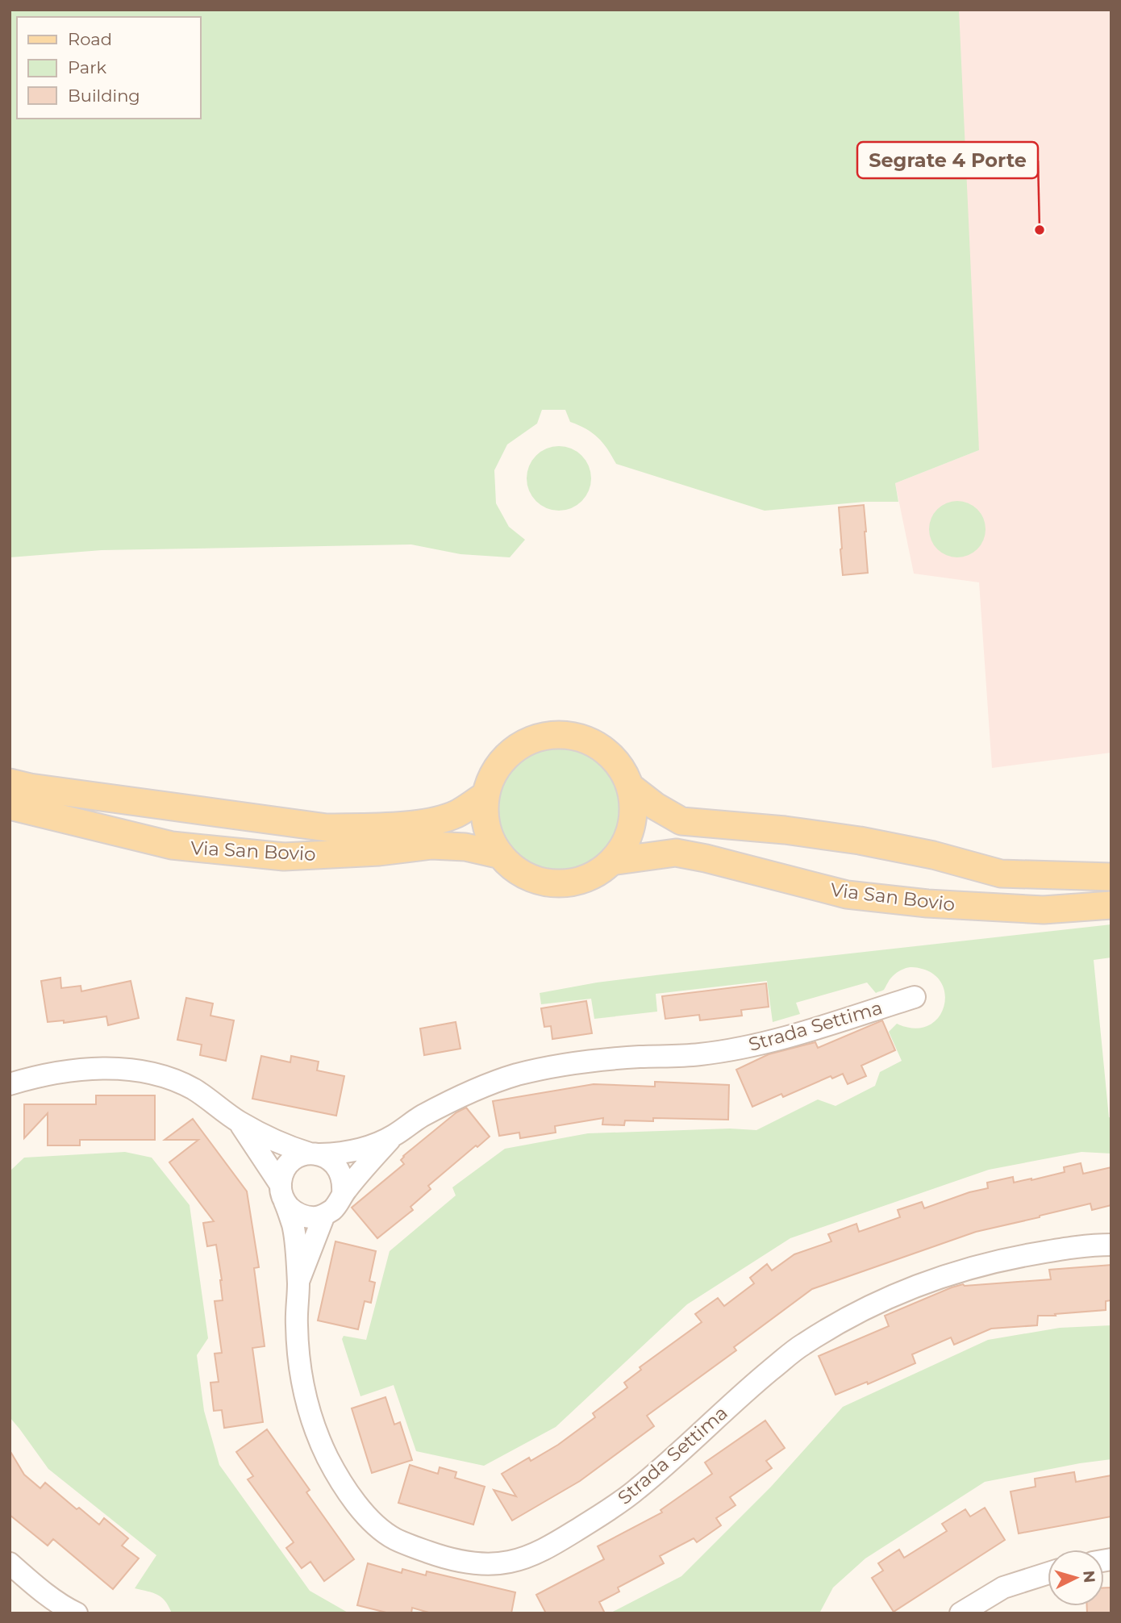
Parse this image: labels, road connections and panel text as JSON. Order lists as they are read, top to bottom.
{
  "streets": {
    "main road": ["Via San Bovio"],
    "street": ["Strada Settima"]
  },
  "places": ["Segrate 4 Porte"],
  "legend": ["Road", "Park", "Building"],
  "north": "right"
}
